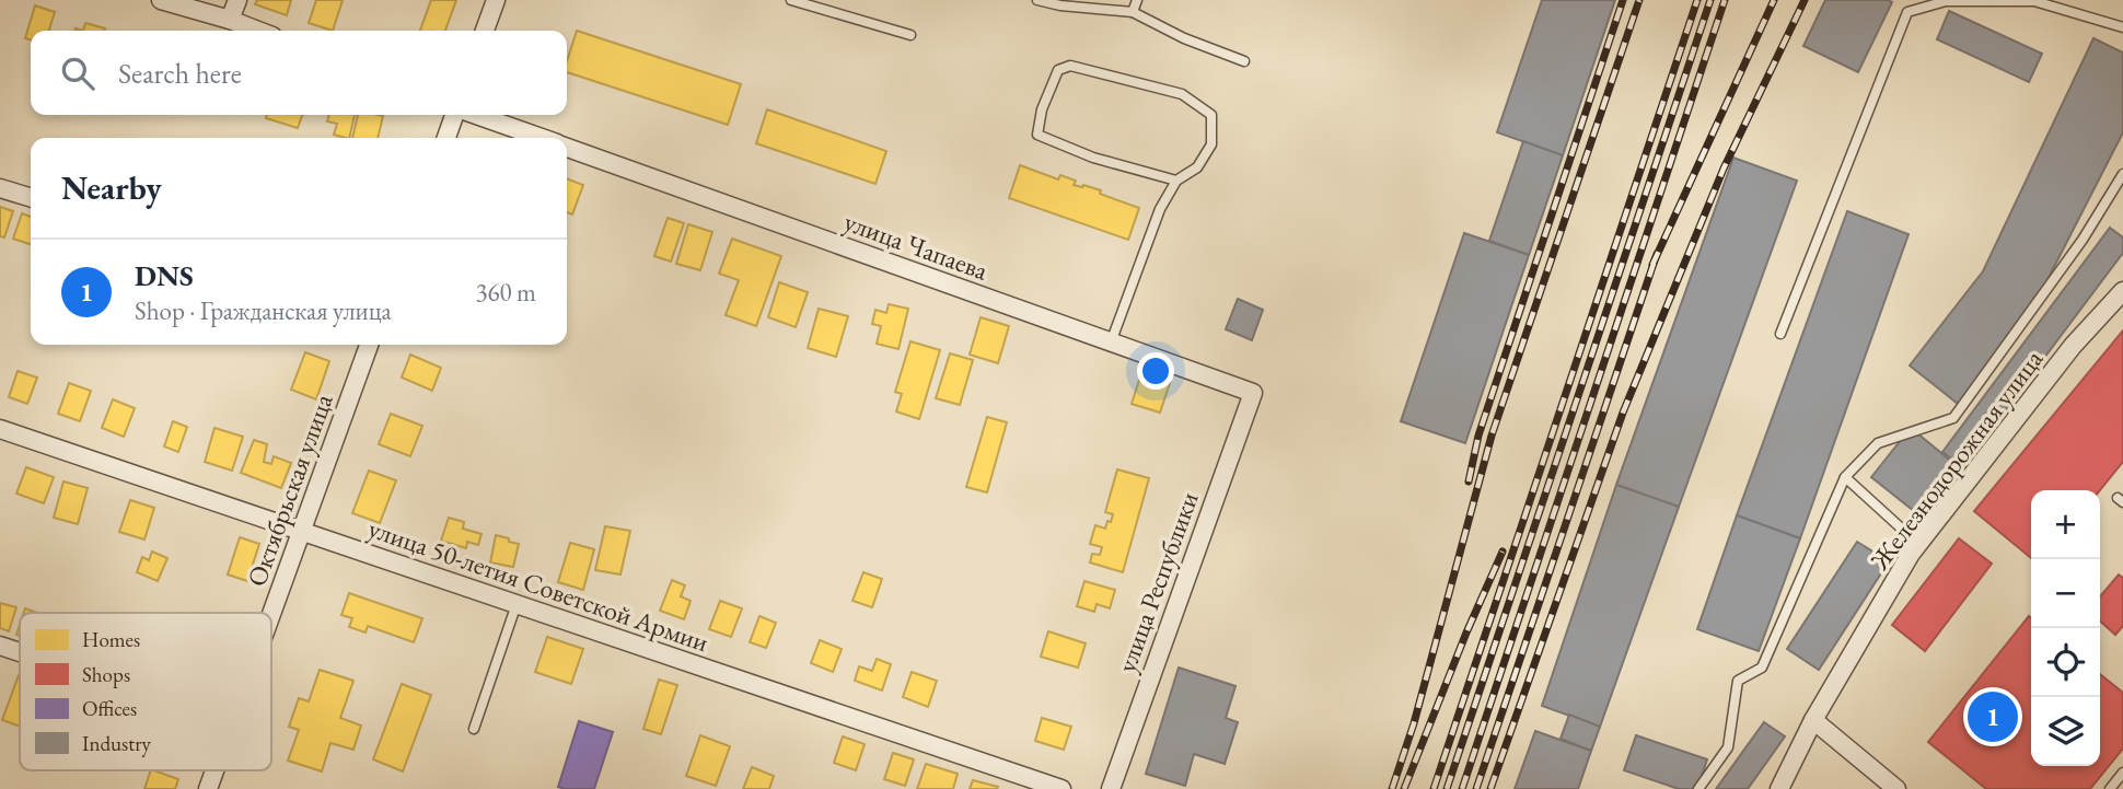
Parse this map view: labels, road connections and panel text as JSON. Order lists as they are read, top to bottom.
{
  "streets": {
    "street": [
      "улица Чапаева",
      "Железнодорожная улица",
      "Октябрьская улица",
      "улица Республики",
      "улица 50-летия Советской Армии"
    ]
  },
  "crossings": [
    ["улица Чапаева", "улица Республики"],
    ["Октябрьская улица", "улица 50-летия Советской Армии"]
  ],
  "legend": [
    "Homes",
    "Shops",
    "Offices",
    "Industry"
  ],
  "page": {
    "search": "Search here",
    "heading": "Nearby",
    "list": [
      {
        "mark": "1",
        "name": "DNS",
        "note": "Shop · Гражданская улица",
        "value": "360 m"
      }
    ],
    "map_buttons": ["+", "−"],
    "pins": "1"
  }
}
